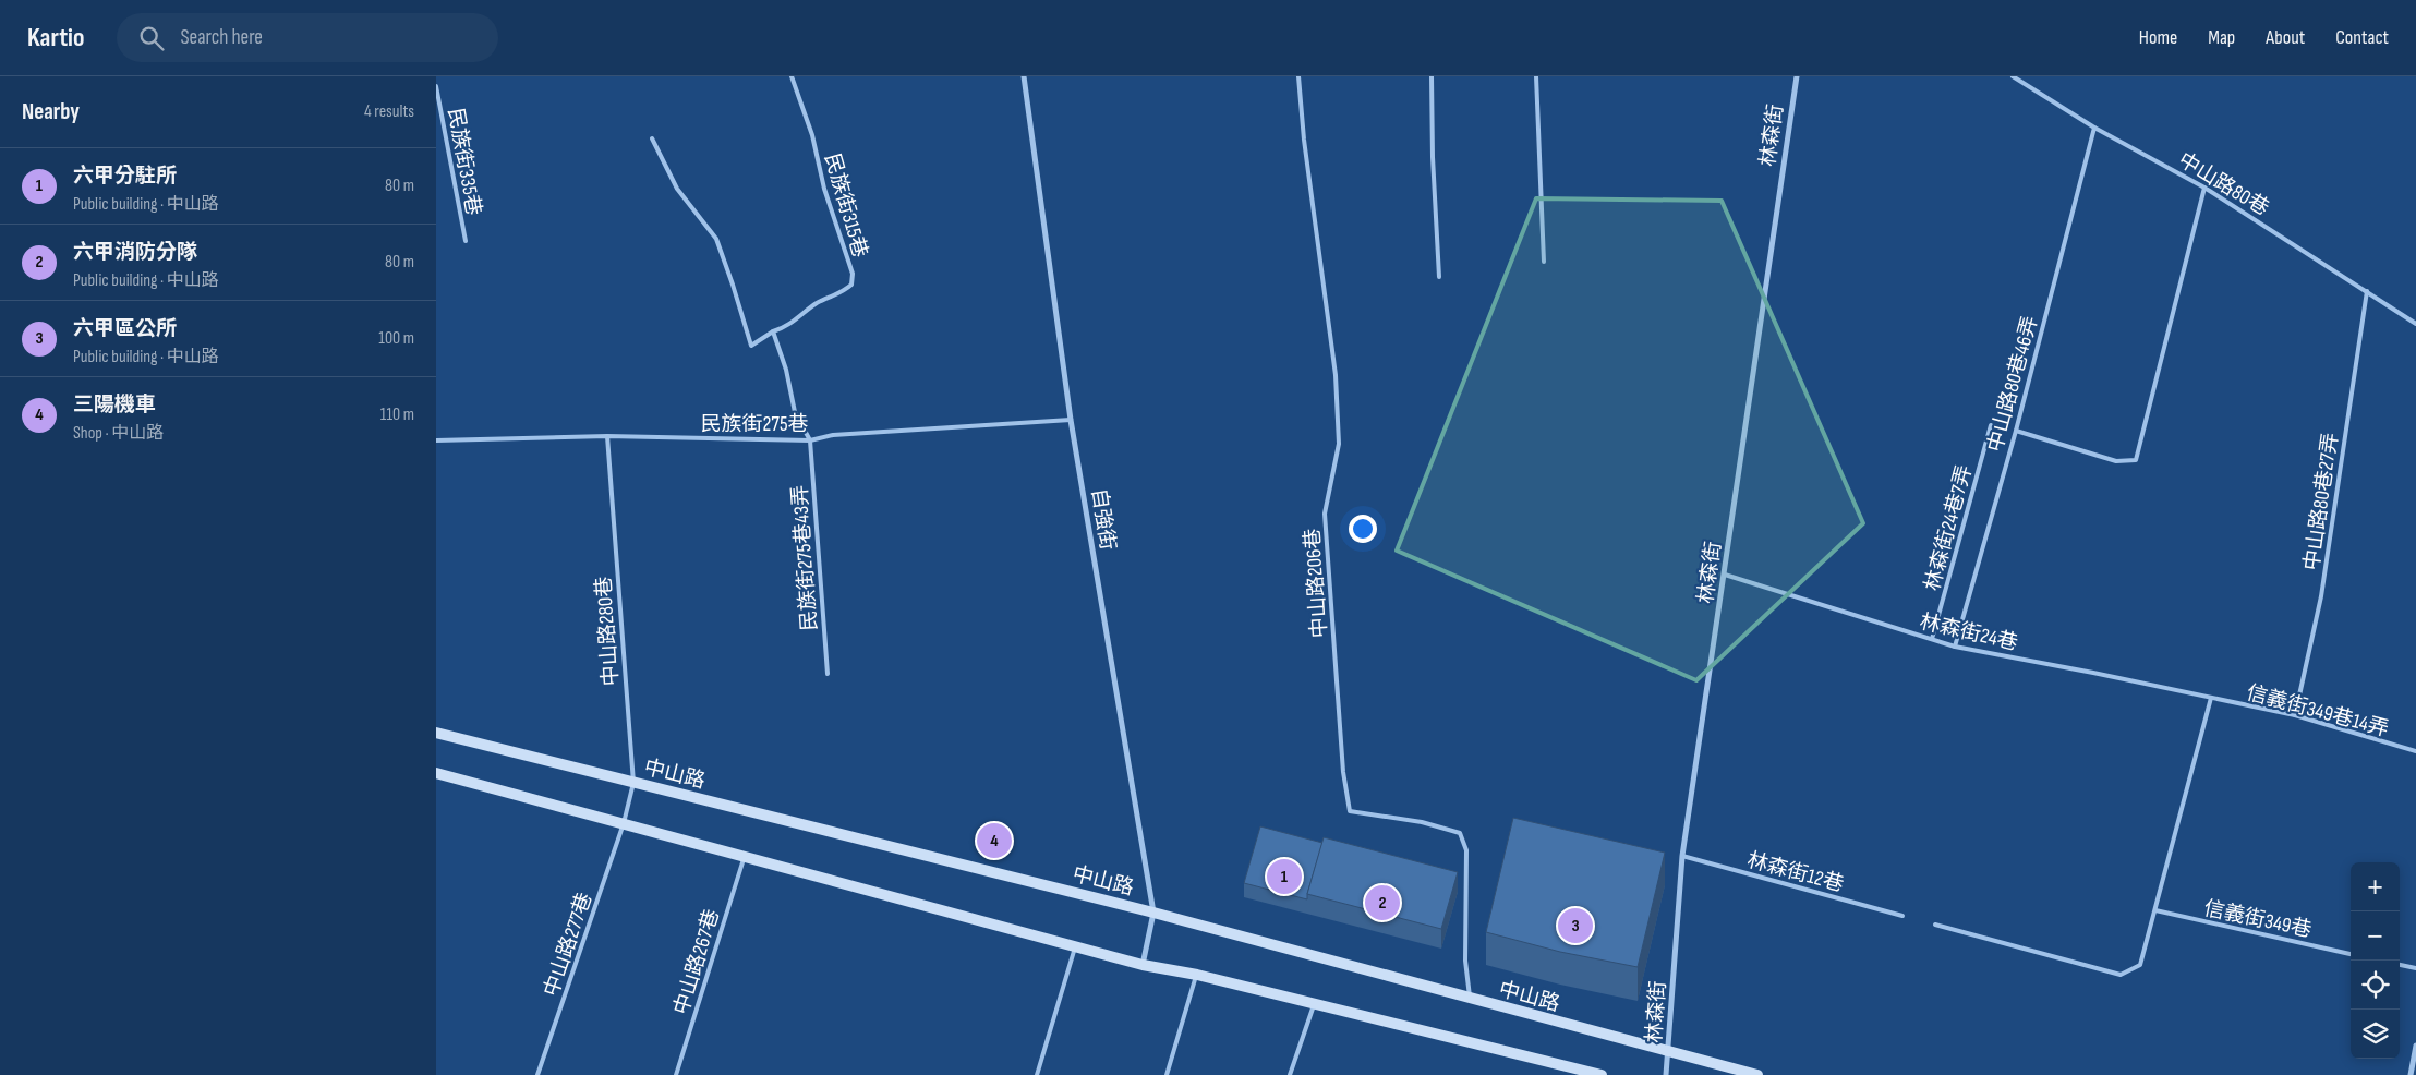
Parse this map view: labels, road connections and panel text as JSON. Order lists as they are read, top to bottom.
{
  "streets": {
    "main road": ["中山路"],
    "street": ["林森街", "自強街"],
    "lane": [
      "民族街335巷",
      "中山路80巷",
      "民族街315巷",
      "中山路80巷46弄",
      "民族街275巷",
      "中山路80巷27弄",
      "林森街24巷7弄",
      "民族街275巷43弄",
      "中山路206巷",
      "中山路280巷",
      "林森街24巷",
      "信義街349巷14弄",
      "林森街12巷",
      "信義街349巷",
      "中山路277巷",
      "中山路267巷"
    ]
  },
  "crossings": [
    ["林森街", "林森街24巷"],
    ["林森街", "中山路"],
    ["林森街", "林森街12巷"],
    ["中山路80巷", "中山路80巷46弄"],
    ["中山路80巷", "中山路80巷27弄"],
    ["中山路80巷46弄", "林森街24巷"],
    ["民族街275巷", "自強街"],
    ["民族街275巷", "民族街275巷43弄"],
    ["民族街275巷", "中山路280巷"],
    ["中山路80巷27弄", "信義街349巷14弄"],
    ["自強街", "中山路"],
    ["林森街24巷7弄", "林森街24巷"],
    ["中山路206巷", "中山路"],
    ["中山路280巷", "中山路"],
    ["中山路280巷", "中山路277巷"],
    ["林森街24巷", "信義街349巷14弄"]
  ],
  "page": {
    "header": "Kartio",
    "search": "Search here",
    "nav": [
      "Home",
      "Map",
      "About",
      "Contact"
    ],
    "heading": ["Nearby", "4 results"],
    "list": [
      {
        "mark": "1",
        "name": "六甲分駐所",
        "note": "Public building · 中山路",
        "value": "80 m"
      },
      {
        "mark": "2",
        "name": "六甲消防分隊",
        "note": "Public building · 中山路",
        "value": "80 m"
      },
      {
        "mark": "3",
        "name": "六甲區公所",
        "note": "Public building · 中山路",
        "value": "100 m"
      },
      {
        "mark": "4",
        "name": "三陽機車",
        "note": "Shop · 中山路",
        "value": "110 m"
      }
    ],
    "pins": [
      "4",
      "1",
      "2",
      "3"
    ],
    "map_buttons": ["+", "−"]
  }
}
